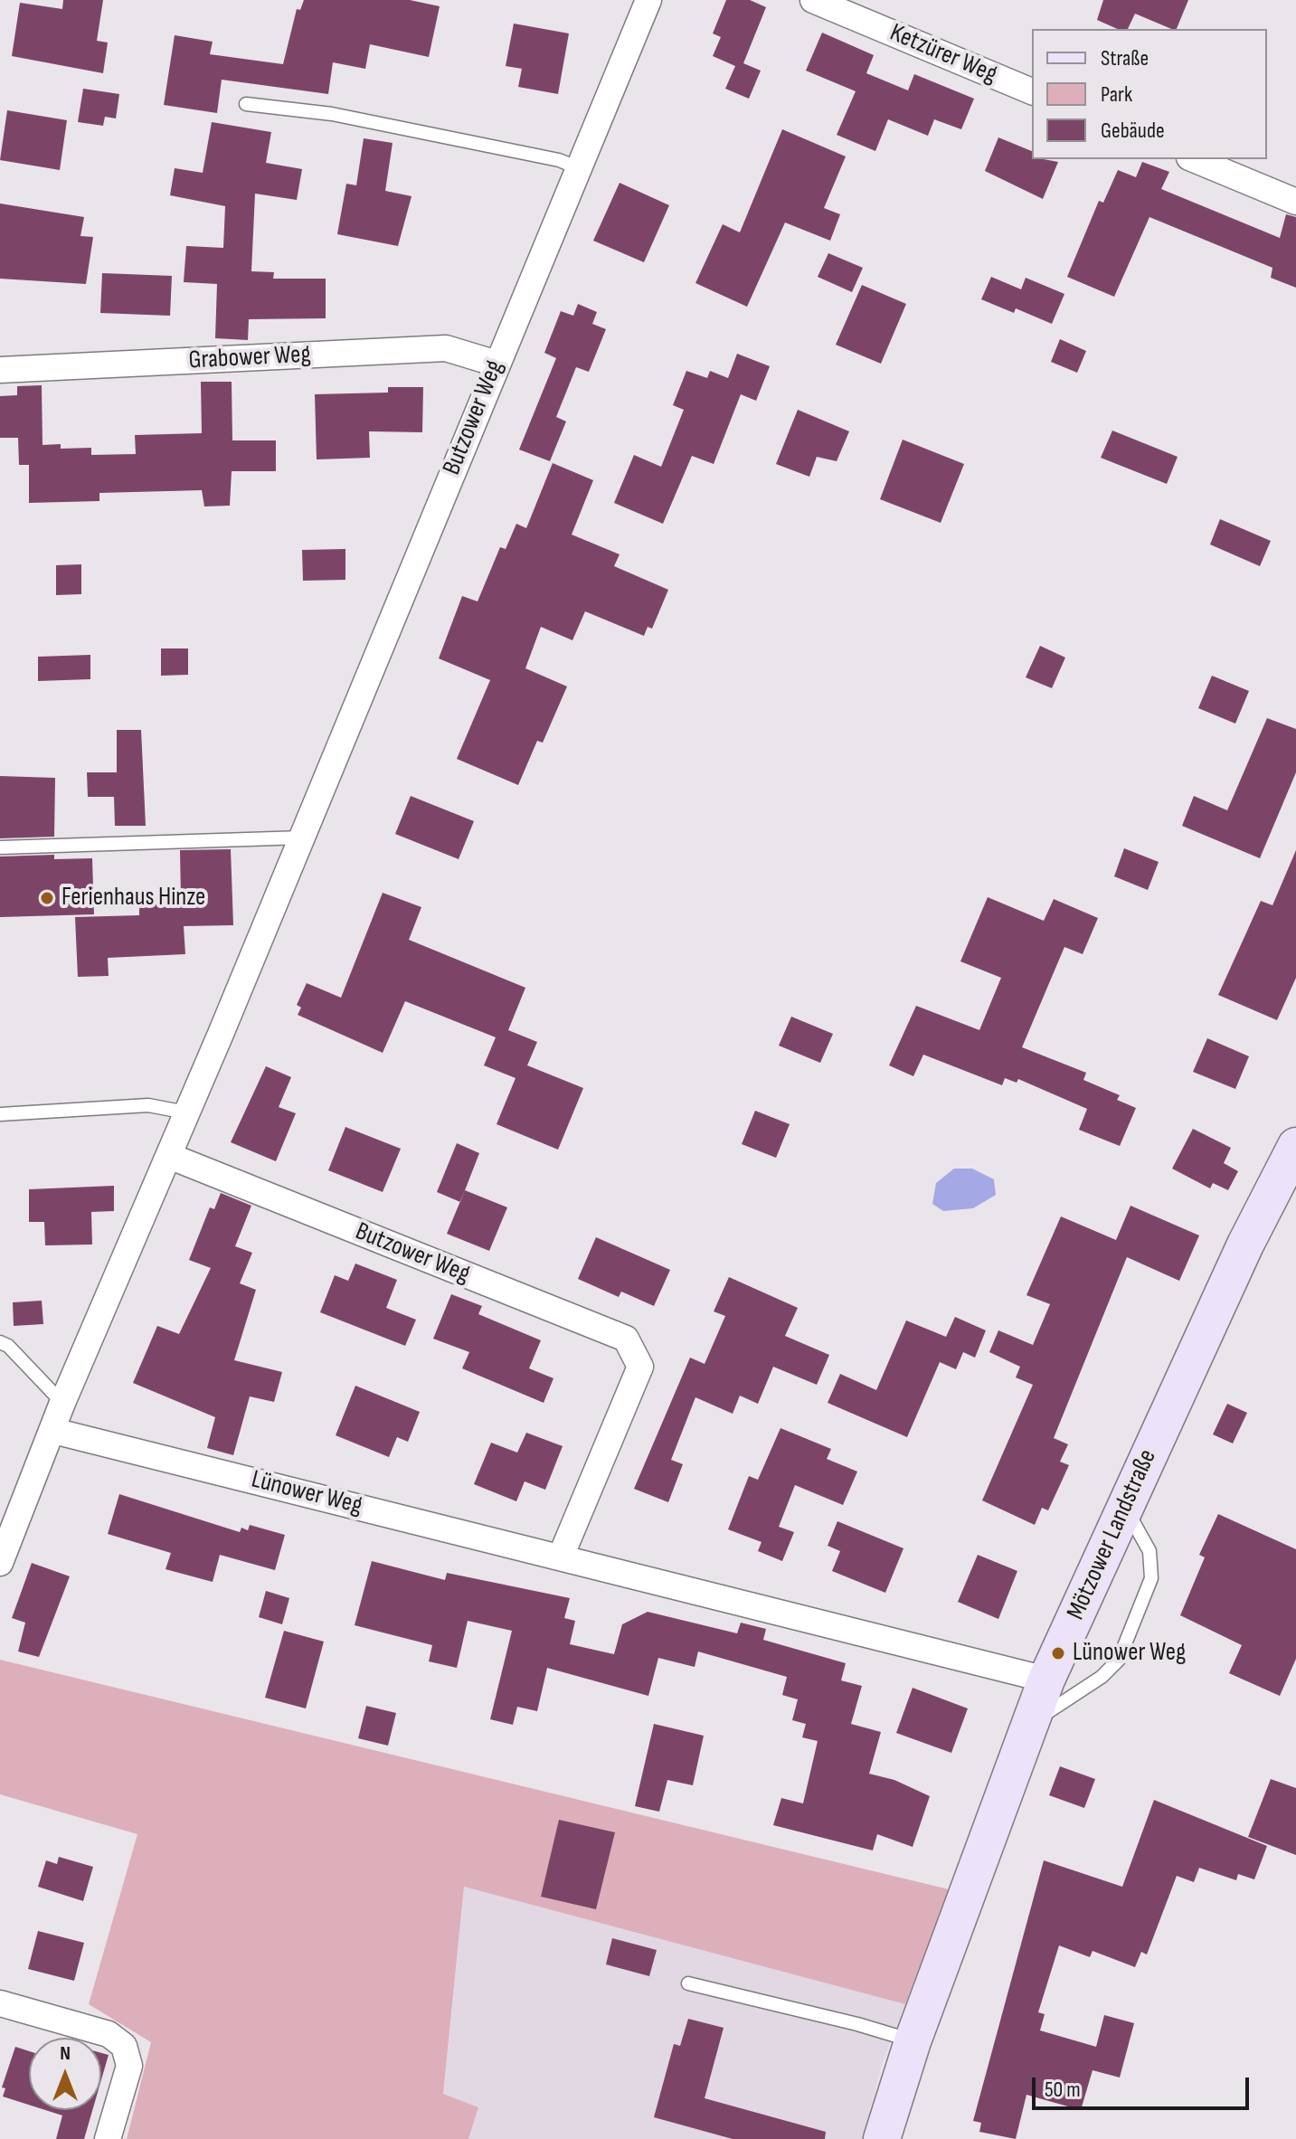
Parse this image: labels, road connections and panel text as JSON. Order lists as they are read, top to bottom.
{
  "streets": {
    "main road": ["Mötzower Landstraße"],
    "street": [
      "Ketzürer Weg",
      "Grabower Weg",
      "Butzower Weg",
      "Lünower Weg"
    ]
  },
  "crossings": [
    ["Grabower Weg", "Butzower Weg"],
    ["Butzower Weg", "Lünower Weg"],
    ["Lünower Weg", "Mötzower Landstraße"]
  ],
  "places": ["Ferienhaus Hinze", "Lünower Weg"],
  "legend": ["Straße", "Park", "Gebäude"],
  "scale_bar": "50 m",
  "north": "top"
}
